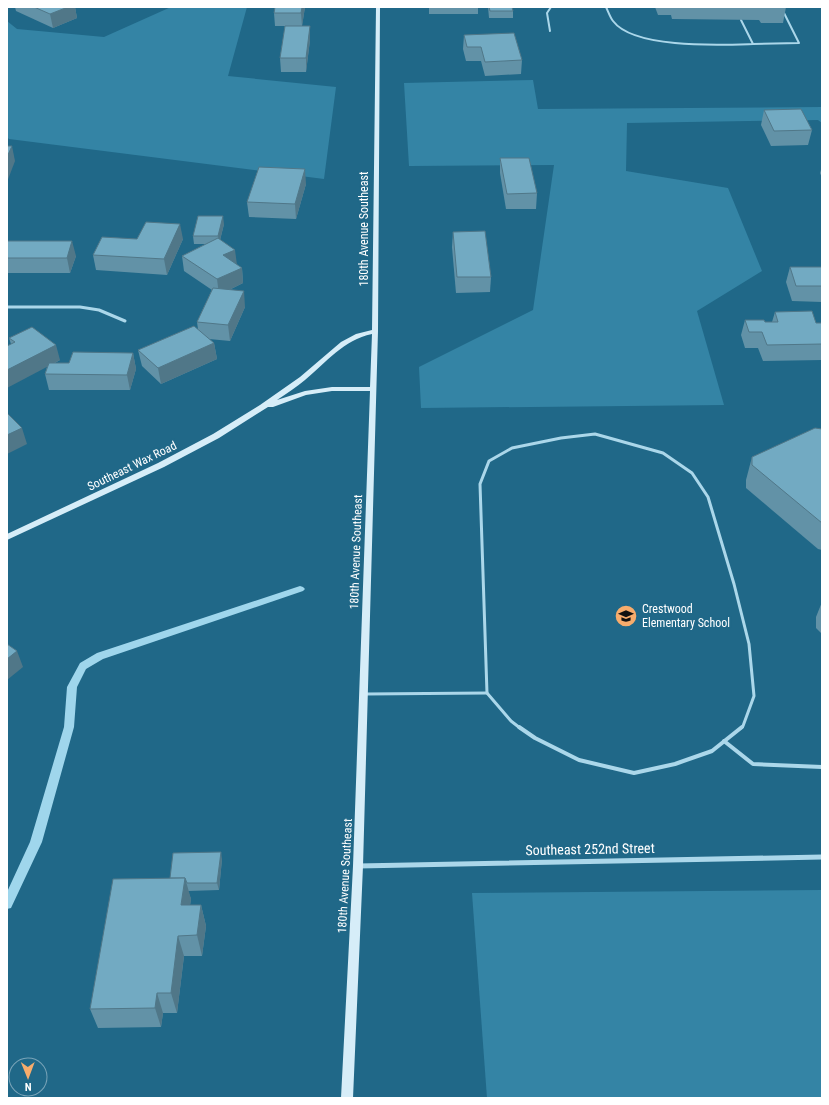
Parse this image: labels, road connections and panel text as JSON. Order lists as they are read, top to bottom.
{
  "streets": {
    "street": ["180th Avenue Southeast", "Southeast Wax Road", "Southeast 252nd Street"]
  },
  "crossings": [
    ["180th Avenue Southeast", "Southeast Wax Road"],
    ["180th Avenue Southeast", "Southeast 252nd Street"]
  ],
  "places": {
    "school or university": ["Crestwood Elementary School"]
  },
  "north": "bottom"
}
